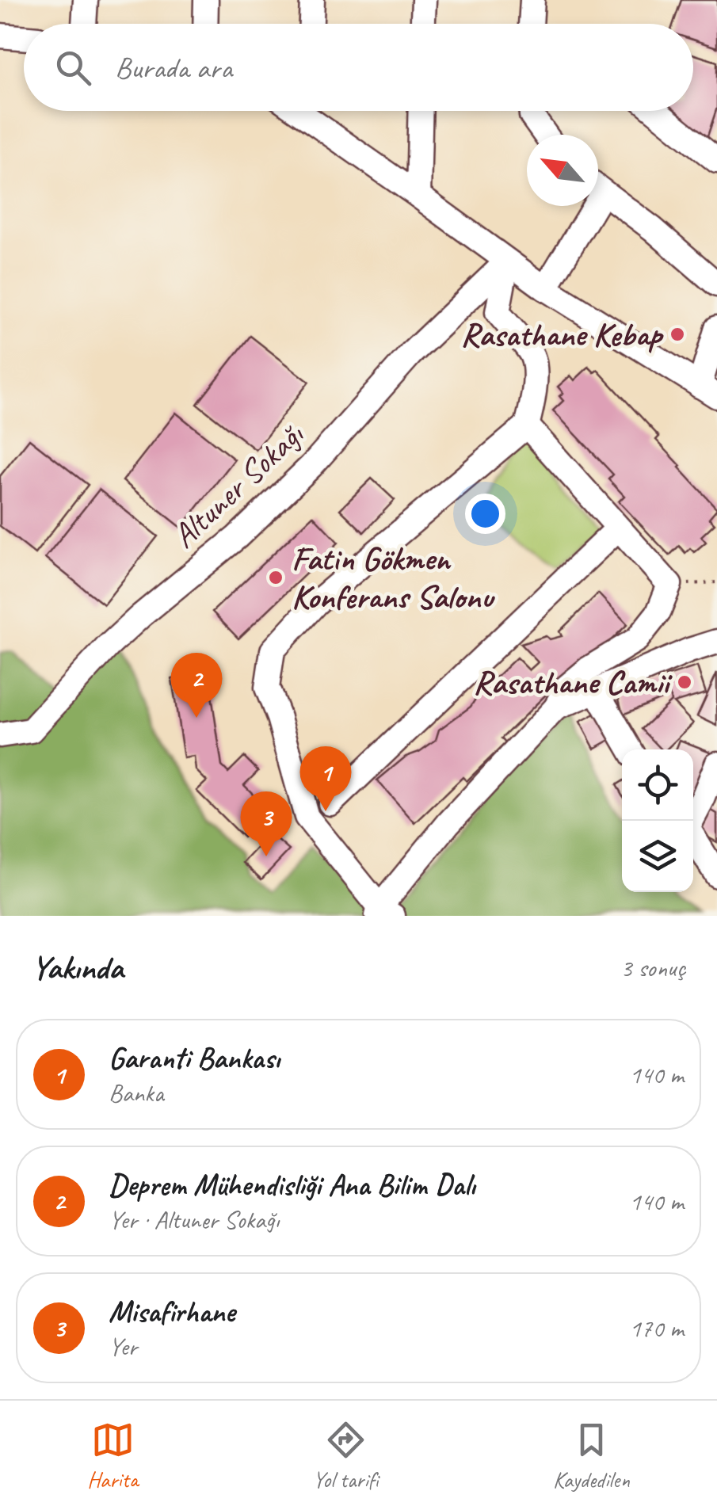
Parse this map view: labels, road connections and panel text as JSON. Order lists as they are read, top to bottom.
{
  "streets": {
    "street": ["Altuner Sokağı"]
  },
  "places": ["Rasathane Kebap", "Fatin Gökmen Konferans Salonu", "Rasathane Camii"],
  "north": "top left",
  "page": {
    "search": "Burada ara",
    "pins": ["2", "1", "3"],
    "heading": ["Yakında", "3 sonuç"],
    "list": [
      {
        "mark": "1",
        "name": "Garanti Bankası",
        "note": "Banka",
        "value": "140 m"
      },
      {
        "mark": "2",
        "name": "Deprem Mühendisliği Ana Bilim Dalı",
        "note": "Yer · Altuner Sokağı",
        "value": "140 m"
      },
      {
        "mark": "3",
        "name": "Misafirhane",
        "note": "Yer",
        "value": "170 m"
      }
    ],
    "nav": ["Harita", "Yol tarifi", "Kaydedilen"]
  }
}
